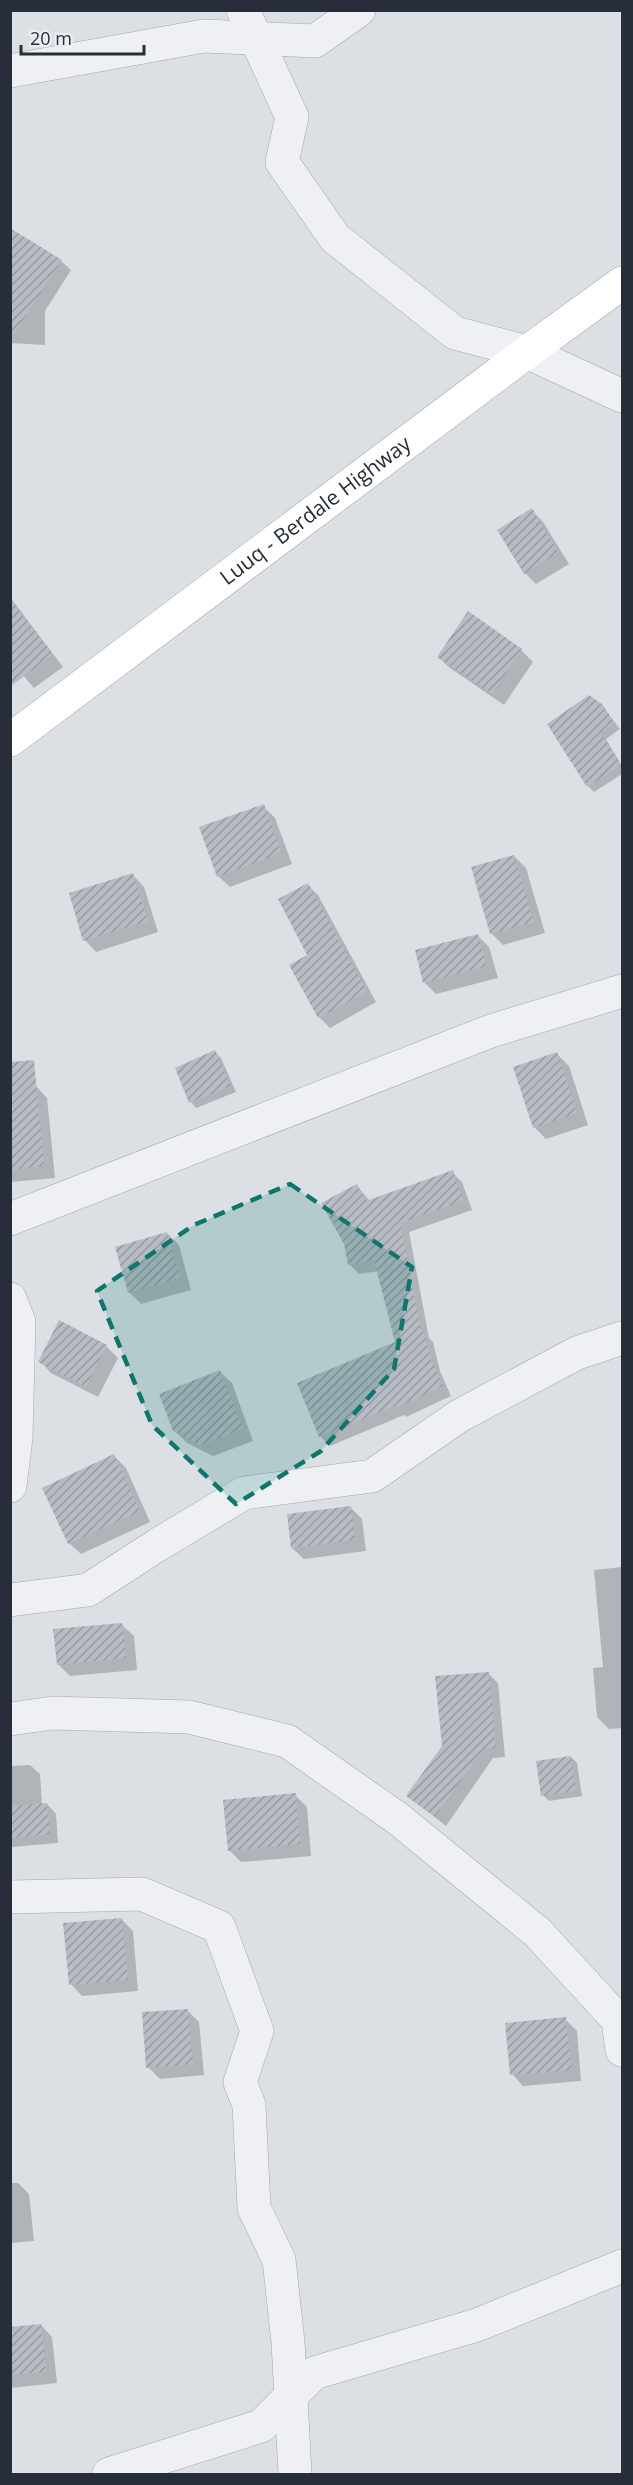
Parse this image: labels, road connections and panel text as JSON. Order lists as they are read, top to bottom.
{
  "streets": {
    "main road": ["Luuq - Berdale Highway"]
  },
  "scale_bar": "20 m"
}
